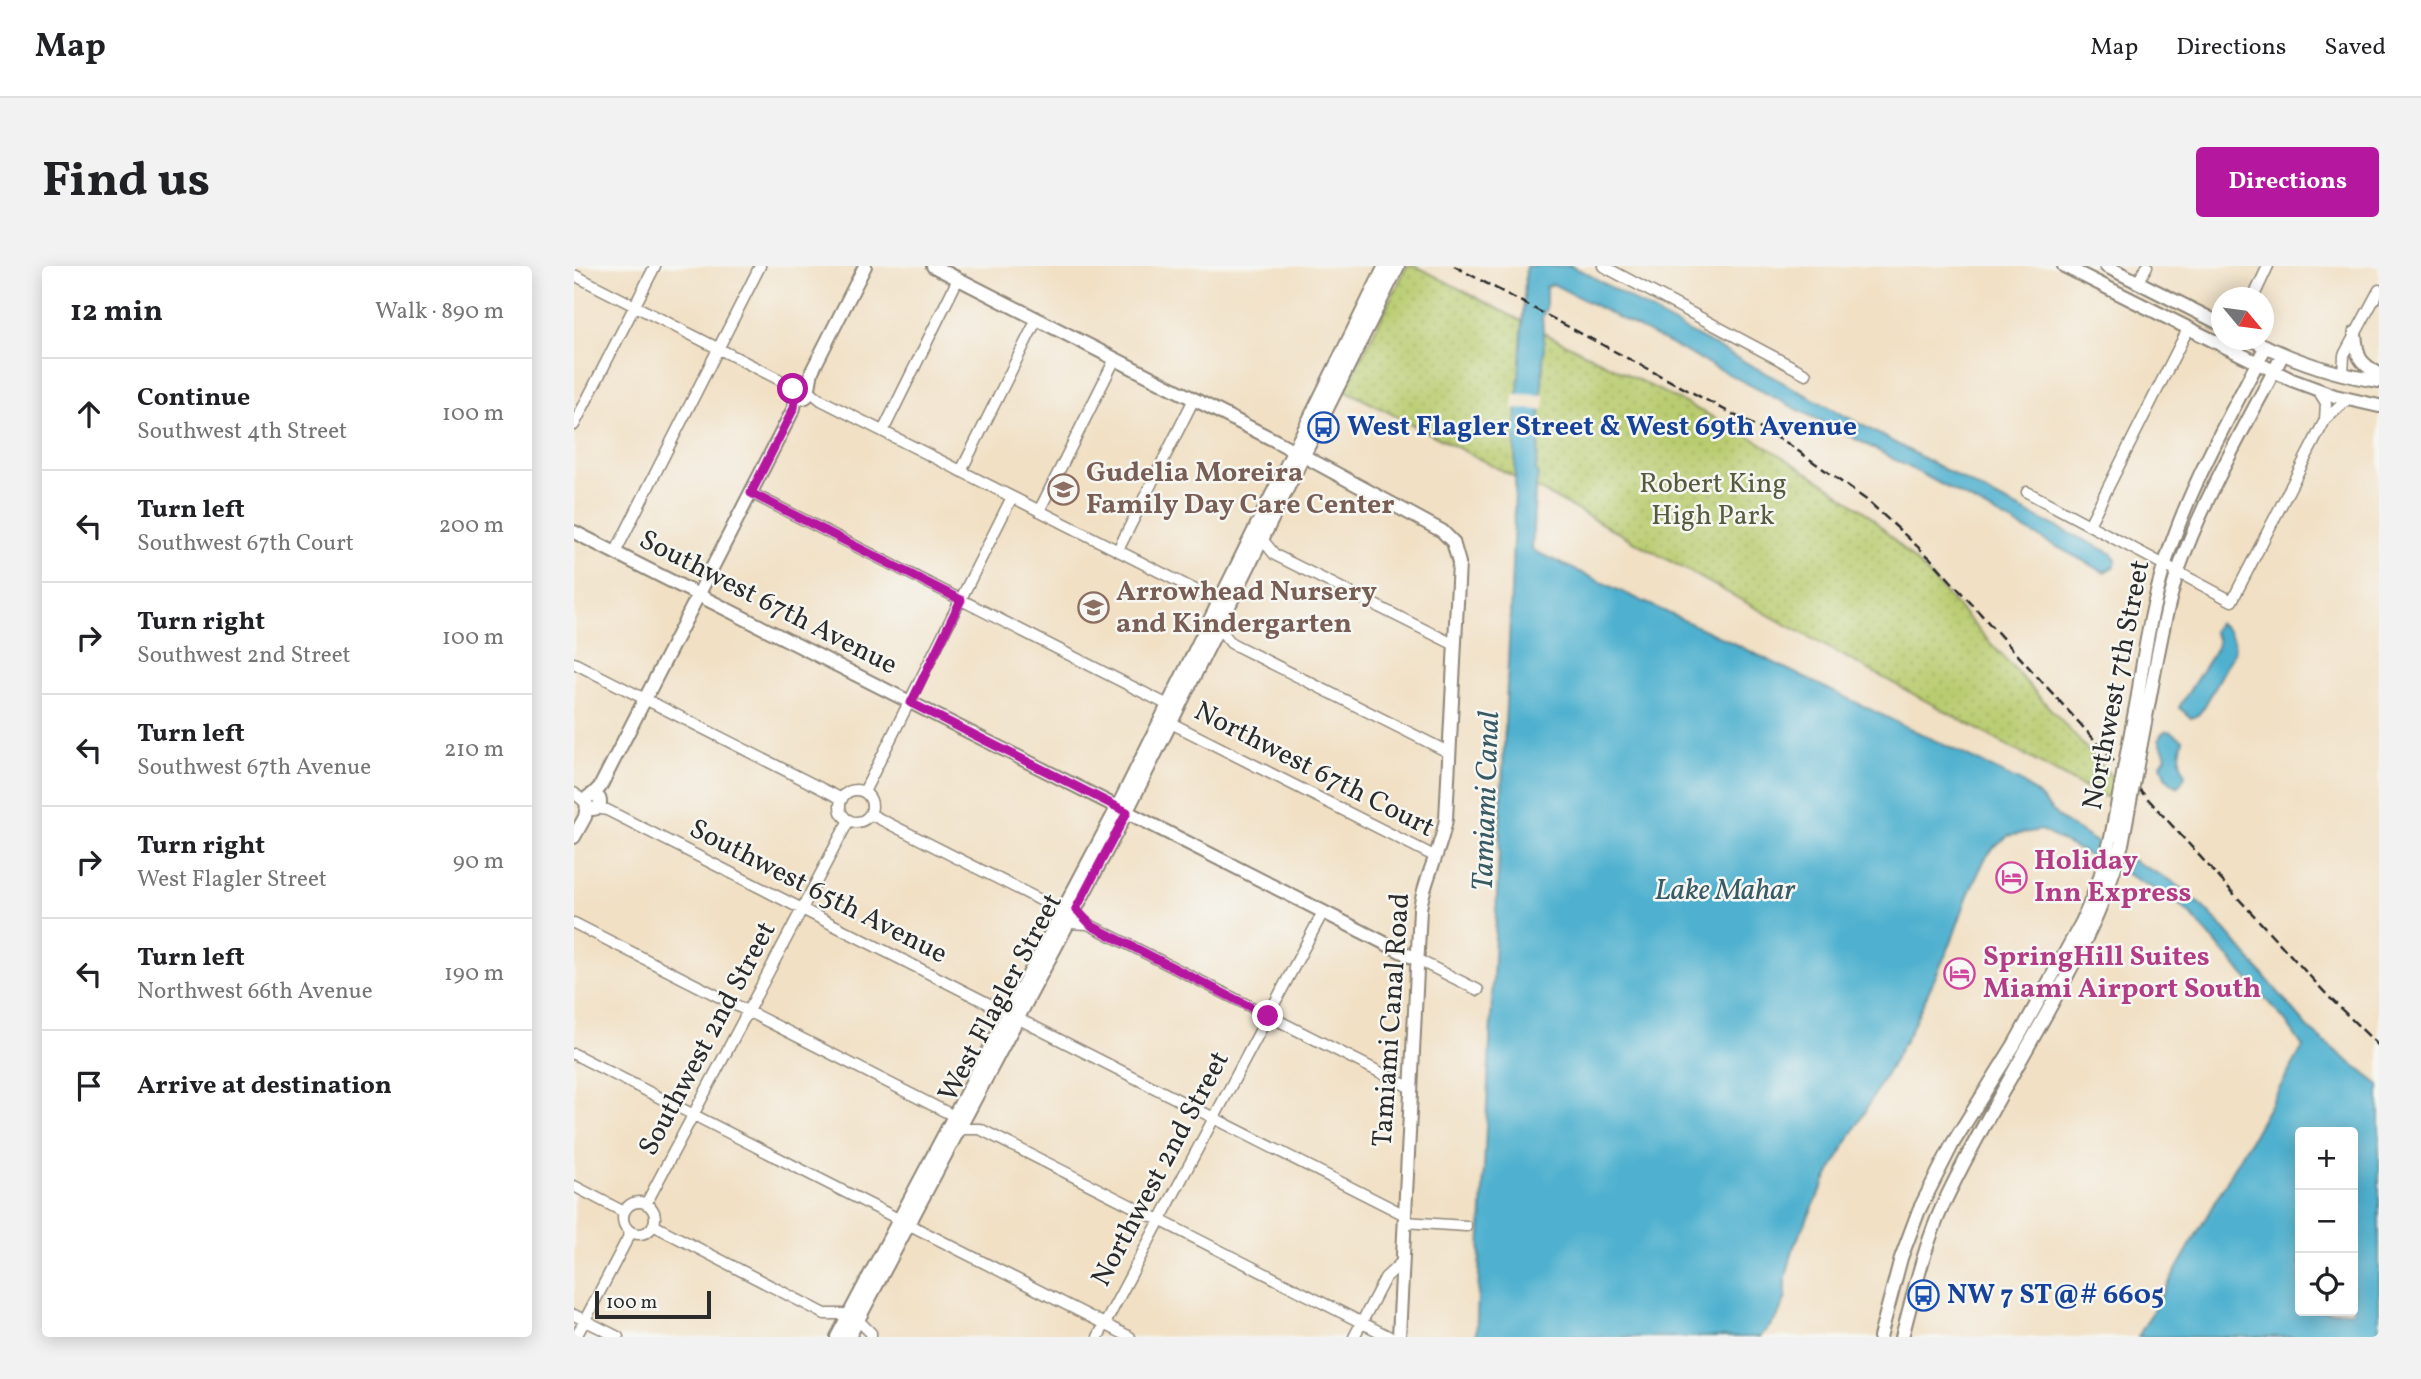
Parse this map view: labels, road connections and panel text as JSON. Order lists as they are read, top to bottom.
{
  "streets": {
    "main road": [
      "Southwest 67th Avenue",
      "Northwest 7th Street",
      "West Flagler Street",
      "Tamiami Canal Road"
    ],
    "street": [
      "Northwest 67th Court",
      "Southwest 65th Avenue",
      "Southwest 2nd Street",
      "Northwest 2nd Street"
    ]
  },
  "crossings": [
    ["Southwest 67th Avenue", "West Flagler Street"],
    ["Southwest 67th Avenue", "Tamiami Canal Road"],
    ["Southwest 67th Avenue", "Northwest 2nd Street"],
    ["Northwest 67th Court", "West Flagler Street"],
    ["Northwest 67th Court", "Tamiami Canal Road"],
    ["Southwest 65th Avenue", "West Flagler Street"],
    ["Southwest 65th Avenue", "Tamiami Canal Road"],
    ["Southwest 65th Avenue", "Southwest 2nd Street"],
    ["Southwest 65th Avenue", "Northwest 2nd Street"],
    ["West Flagler Street", "Tamiami Canal Road"]
  ],
  "water": ["Tamiami Canal", "Lake Mahar"],
  "parks": ["Robert King High Park"],
  "places": {
    "bus stop": ["West Flagler Street & West 69th Avenue", "NW 7 ST@# 6605"],
    "school or university": ["Gudelia Moreira Family Day Care Center", "Arrowhead Nursery and Kindergarten"],
    "hotel": ["Holiday Inn Express", "SpringHill Suites Miami Airport South"]
  },
  "scale_bar": "100 m",
  "north": "bottom right",
  "page": {
    "header": "Map",
    "nav": ["Map", "Directions", "Saved"],
    "buttons": "Directions",
    "title": "Find us",
    "heading": ["12 min", "Walk · 890 m"],
    "list": [
      ["Continue", "Southwest 4th Street", "100 m"],
      ["Turn left", "Southwest 67th Court", "200 m"],
      ["Turn right", "Southwest 2nd Street", "100 m"],
      ["Turn left", "Southwest 67th Avenue", "210 m"],
      ["Turn right", "West Flagler Street", "90 m"],
      ["Turn left", "Northwest 66th Avenue", "190 m"],
      "Arrive at destination"
    ],
    "map_buttons": ["+", "−"],
    "scale": "100 m"
  }
}
